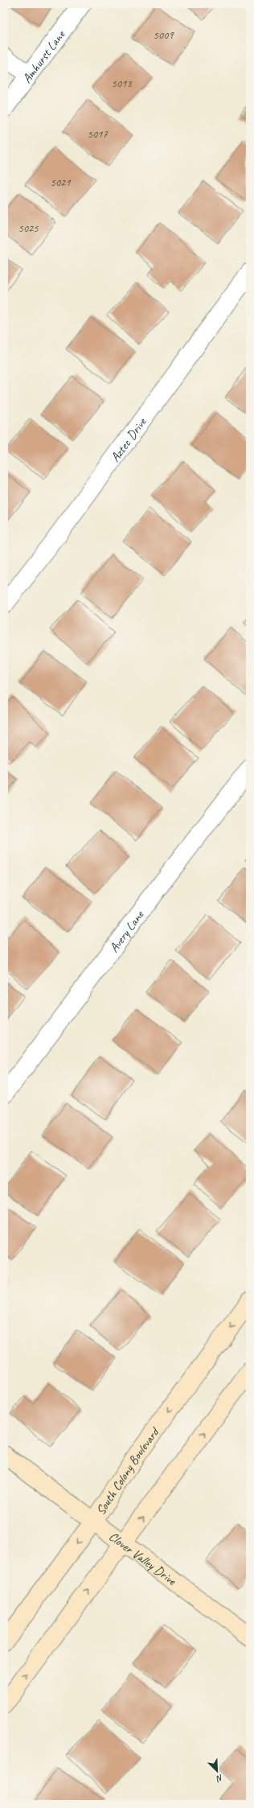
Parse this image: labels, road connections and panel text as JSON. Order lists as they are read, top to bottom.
{
  "streets": {
    "main road": ["South Colony Boulevard", "Clover Valley Drive"],
    "street": ["Amhurst Lane", "Aztec Drive", "Avery Lane"]
  },
  "crossings": [
    ["South Colony Boulevard", "Clover Valley Drive"]
  ],
  "house_numbers": [
    "5009",
    "5013",
    "5017",
    "5021",
    "5025"
  ],
  "north": "bottom right"
}
